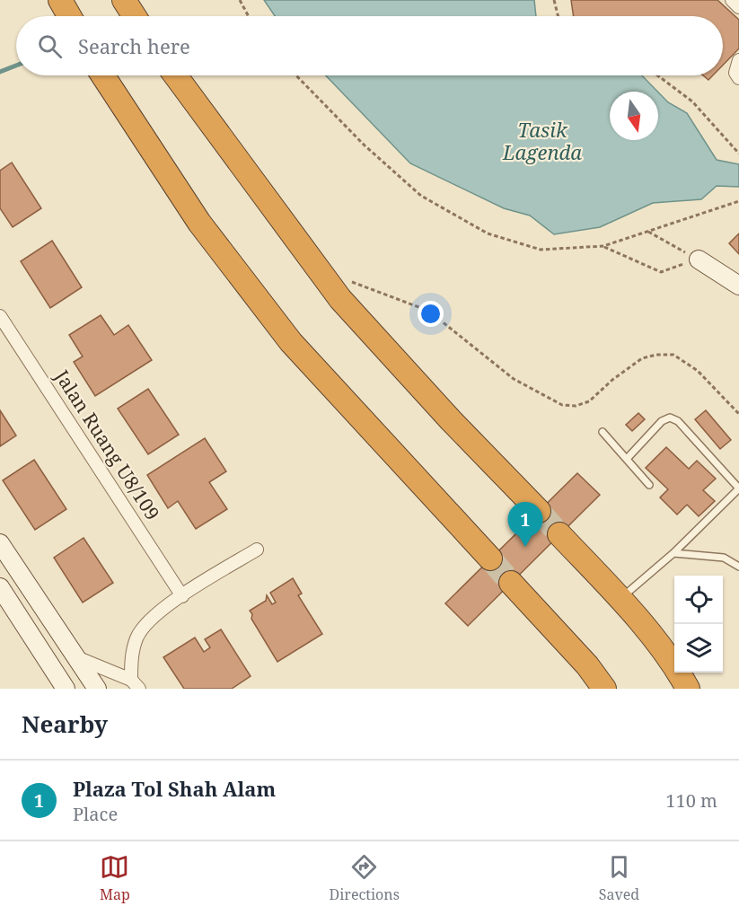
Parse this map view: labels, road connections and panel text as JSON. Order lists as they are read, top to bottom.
{
  "streets": {
    "street": ["Jalan Ruang U8/109"]
  },
  "water": ["Tasik Lagenda"],
  "north": "bottom",
  "page": {
    "search": "Search here",
    "pins": "1",
    "heading": "Nearby",
    "list": [
      {
        "mark": "1",
        "name": "Plaza Tol Shah Alam",
        "note": "Place",
        "value": "110 m"
      }
    ],
    "nav": ["Map", "Directions", "Saved"]
  }
}
